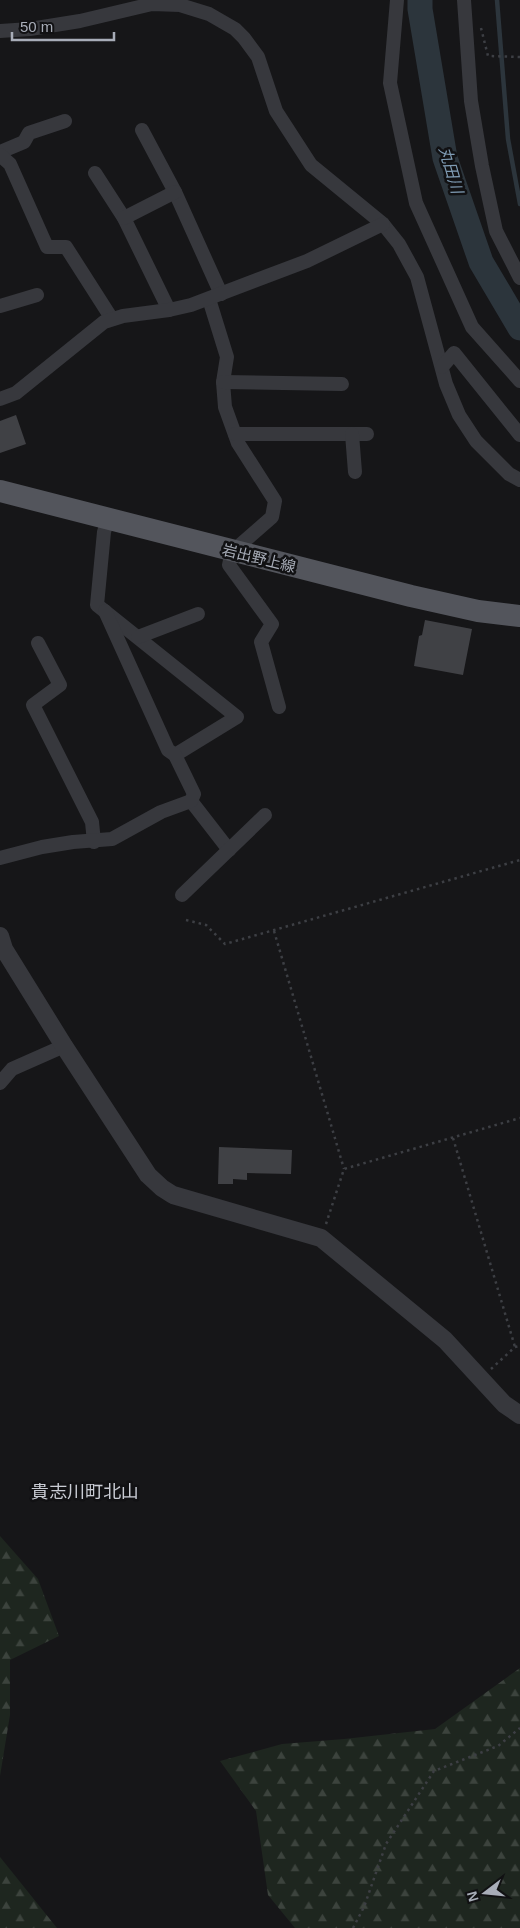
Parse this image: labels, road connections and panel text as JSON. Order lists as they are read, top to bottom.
{
  "streets": {
    "main road": ["岩出野上線"]
  },
  "districts": ["貴志川町北山"],
  "water": ["丸田川"],
  "scale_bar": "50 m",
  "north": "left"
}
